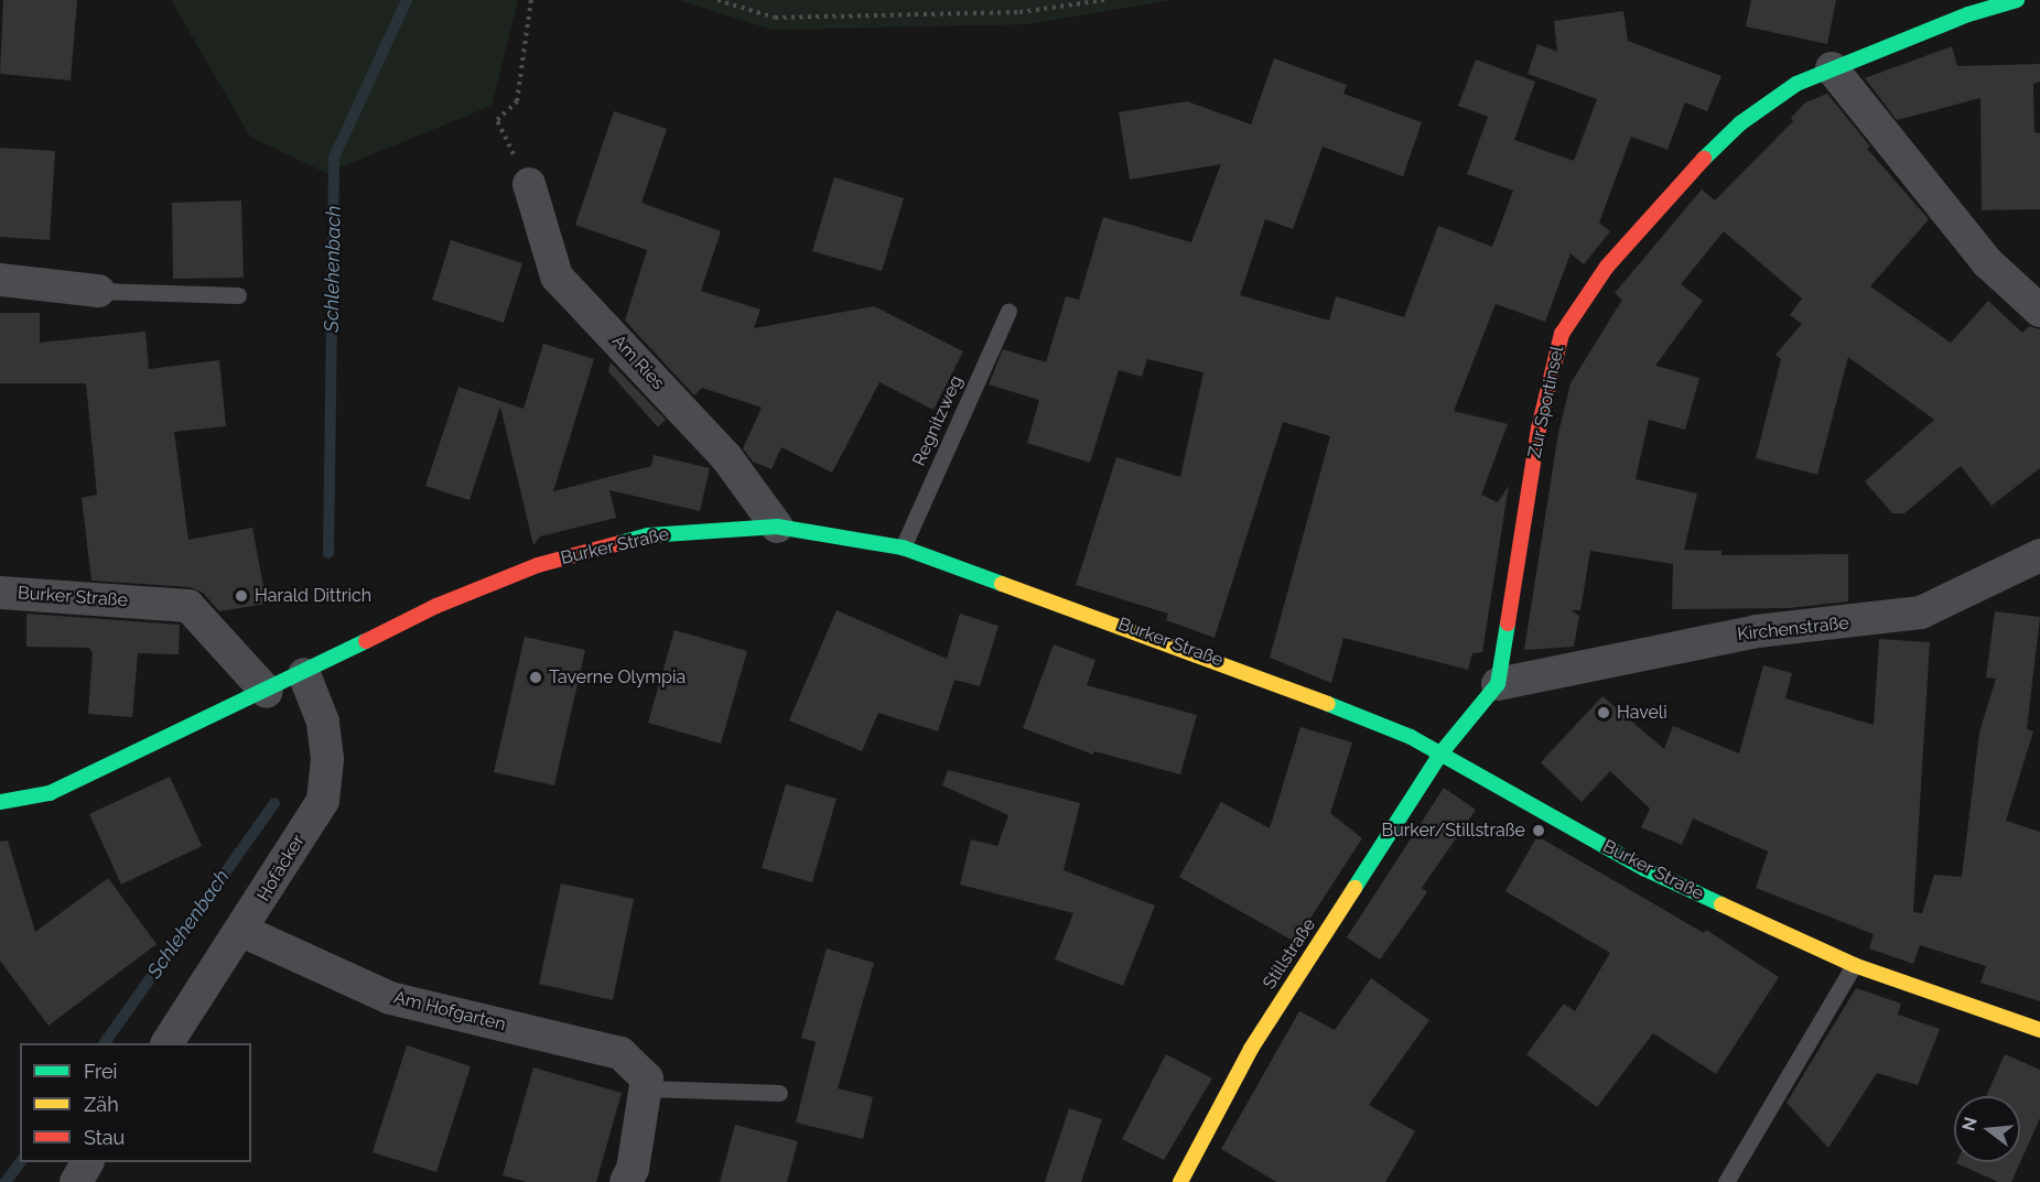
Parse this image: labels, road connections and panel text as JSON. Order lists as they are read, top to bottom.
{
  "streets": {
    "main road": ["Zur Sportinsel", "Burker Straße", "Stillstraße"],
    "street": [
      "Am Ries",
      "Kirchenstraße",
      "Hofäcker",
      "Am Hofgarten"
    ],
    "lane": ["Regnitzweg"]
  },
  "crossings": [
    ["Am Ries", "Burker Straße"],
    ["Zur Sportinsel", "Kirchenstraße"],
    ["Regnitzweg", "Burker Straße"],
    ["Burker Straße", "Hofäcker"],
    ["Burker Straße", "Stillstraße"],
    ["Hofäcker", "Am Hofgarten"]
  ],
  "water": ["Schlehenbach"],
  "places": [
    "Harald Dittrich",
    "Taverne Olympia",
    "Haveli",
    "Burker/Stillstraße"
  ],
  "legend": ["Frei", "Zäh", "Stau"],
  "north": "left"
}
